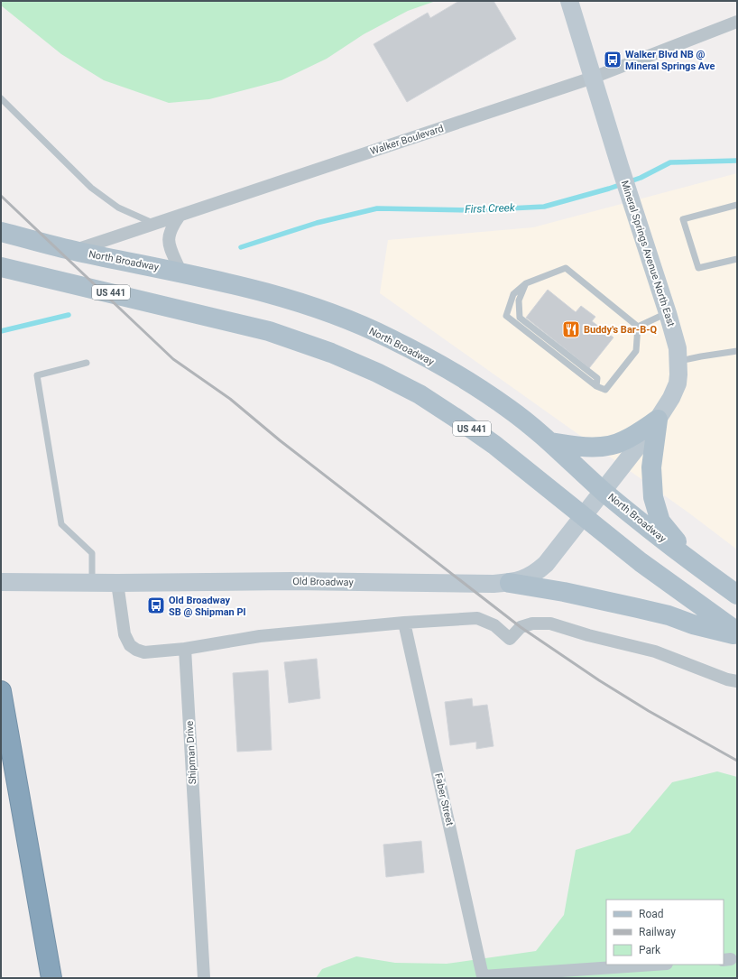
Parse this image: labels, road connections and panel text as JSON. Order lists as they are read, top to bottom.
{
  "streets": {
    "main road": [
      "Mineral Springs Avenue North East",
      "North Broadway",
      "US 441",
      "Old Broadway"
    ],
    "street": ["Walker Boulevard", "Shipman Drive", "Faber Street"]
  },
  "crossings": [
    ["Walker Boulevard", "Mineral Springs Avenue North East"],
    ["Walker Boulevard", "North Broadway"],
    ["Mineral Springs Avenue North East", "North Broadway"],
    ["Mineral Springs Avenue North East", "Old Broadway"],
    ["North Broadway", "Old Broadway"],
    ["US 441", "Old Broadway"]
  ],
  "water": ["First Creek"],
  "places": {
    "bus stop": ["Walker Blvd NB @ Mineral Springs Ave", "Old Broadway SB @ Shipman Pl"],
    "restaurant": ["Buddy's Bar-B-Q"]
  },
  "legend": ["Road", "Railway", "Park"]
}
